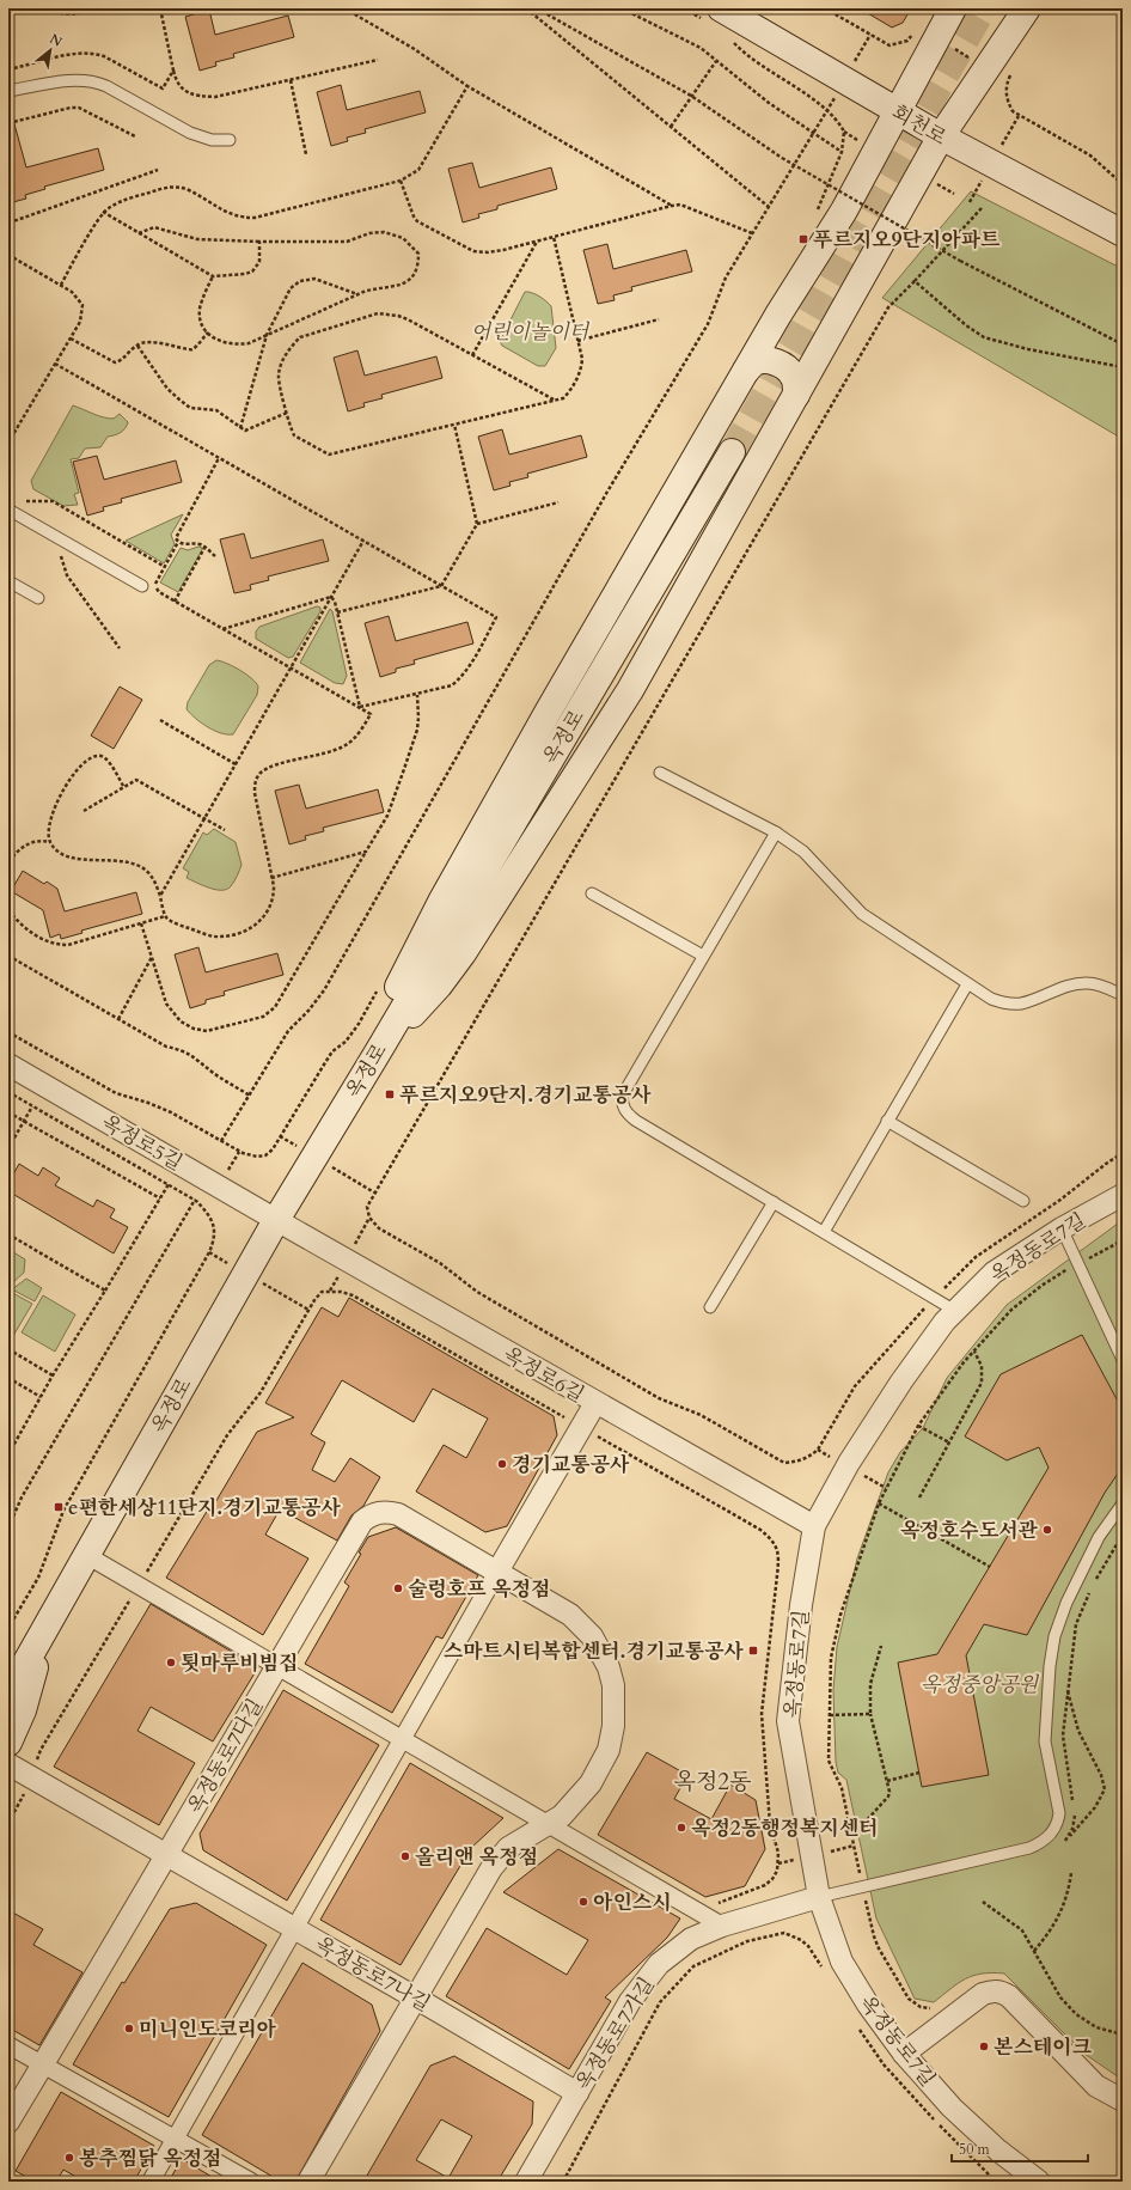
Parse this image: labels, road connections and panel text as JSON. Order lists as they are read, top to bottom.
{
  "streets": {
    "main road": ["회천로", "옥정로"],
    "street": [
      "옥정로5길",
      "옥정동로7길",
      "옥정로6길",
      "옥정동로7다길",
      "옥정동로7나길",
      "옥정동로7가길"
    ]
  },
  "crossings": [
    ["옥정로", "옥정로5길"],
    ["옥정로", "옥정로6길"],
    ["옥정로5길", "옥정로6길"],
    ["옥정동로7길", "옥정로6길"],
    ["옥정동로7길", "옥정동로7가길"],
    ["옥정동로7다길", "옥정동로7나길"],
    ["옥정동로7나길", "옥정동로7가길"]
  ],
  "districts": ["옥정2동"],
  "parks": ["어린이놀이터", "옥정중앙공원"],
  "places": {
    "transit": [
      "푸르지오9단지아파트",
      "푸르지오9단지.경기교통공사",
      "e편한세상11단지.경기교통공사",
      "스마트시티복합센터.경기교통공사"
    ],
    "other": [
      "경기교통공사",
      "옥정호수도서관",
      "술렁호프 옥정점",
      "툇마루비빔집",
      "옥정2동행정복지센터",
      "올리앤 옥정점",
      "아인스시",
      "미니인도코리아",
      "본스테이크",
      "봉추찜닭 옥정점"
    ]
  },
  "scale_bar": "50 m",
  "north": "top right"
}
